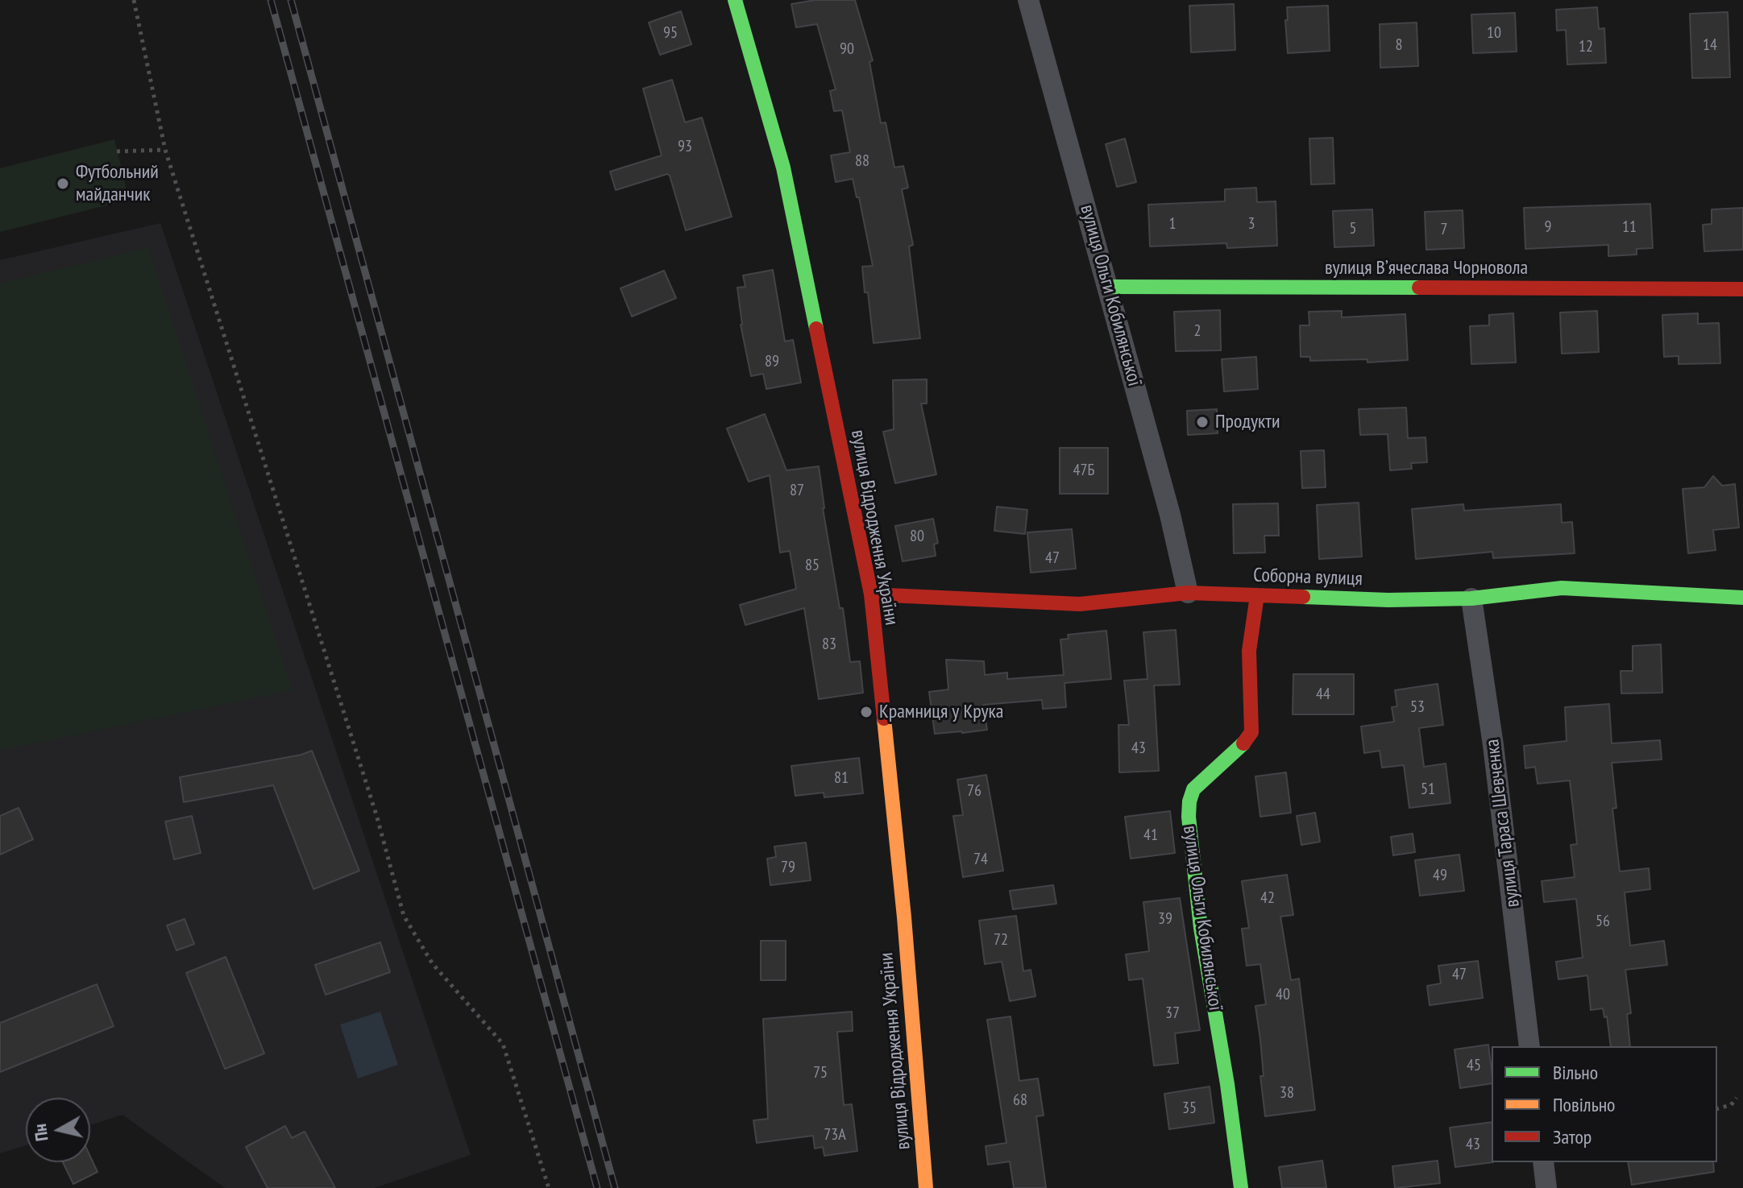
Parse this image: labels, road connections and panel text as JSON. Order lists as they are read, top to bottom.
{
  "streets": {
    "street": [
      "вулиця Вʼячеслава Чорновола",
      "вулиця Ольги Кобилянської",
      "вулиця Відродження України",
      "Соборна вулиця",
      "вулиця Тараса Шевченка"
    ]
  },
  "crossings": [
    ["вулиця Вʼячеслава Чорновола", "вулиця Ольги Кобилянської"],
    ["вулиця Ольги Кобилянської", "Соборна вулиця"],
    ["вулиця Відродження України", "Соборна вулиця"],
    ["Соборна вулиця", "вулиця Тараса Шевченка"]
  ],
  "places": ["Футбольний майданчик", "Продукти", "Крамниця у Крука"],
  "house_numbers": [
    "95",
    "10",
    "8",
    "14",
    "12",
    "90",
    "93",
    "88",
    "1",
    "3",
    "9",
    "11",
    "5",
    "7",
    "2",
    "89",
    "47Б",
    "87",
    "80",
    "47",
    "85",
    "83",
    "44",
    "53",
    "43",
    "81",
    "51",
    "76",
    "41",
    "74",
    "79",
    "49",
    "42",
    "39",
    "56",
    "72",
    "47",
    "40",
    "37",
    "45",
    "75",
    "38",
    "68",
    "35",
    "73А",
    "43"
  ],
  "legend": ["Вільно", "Повільно", "Затор"],
  "north": "left"
}
